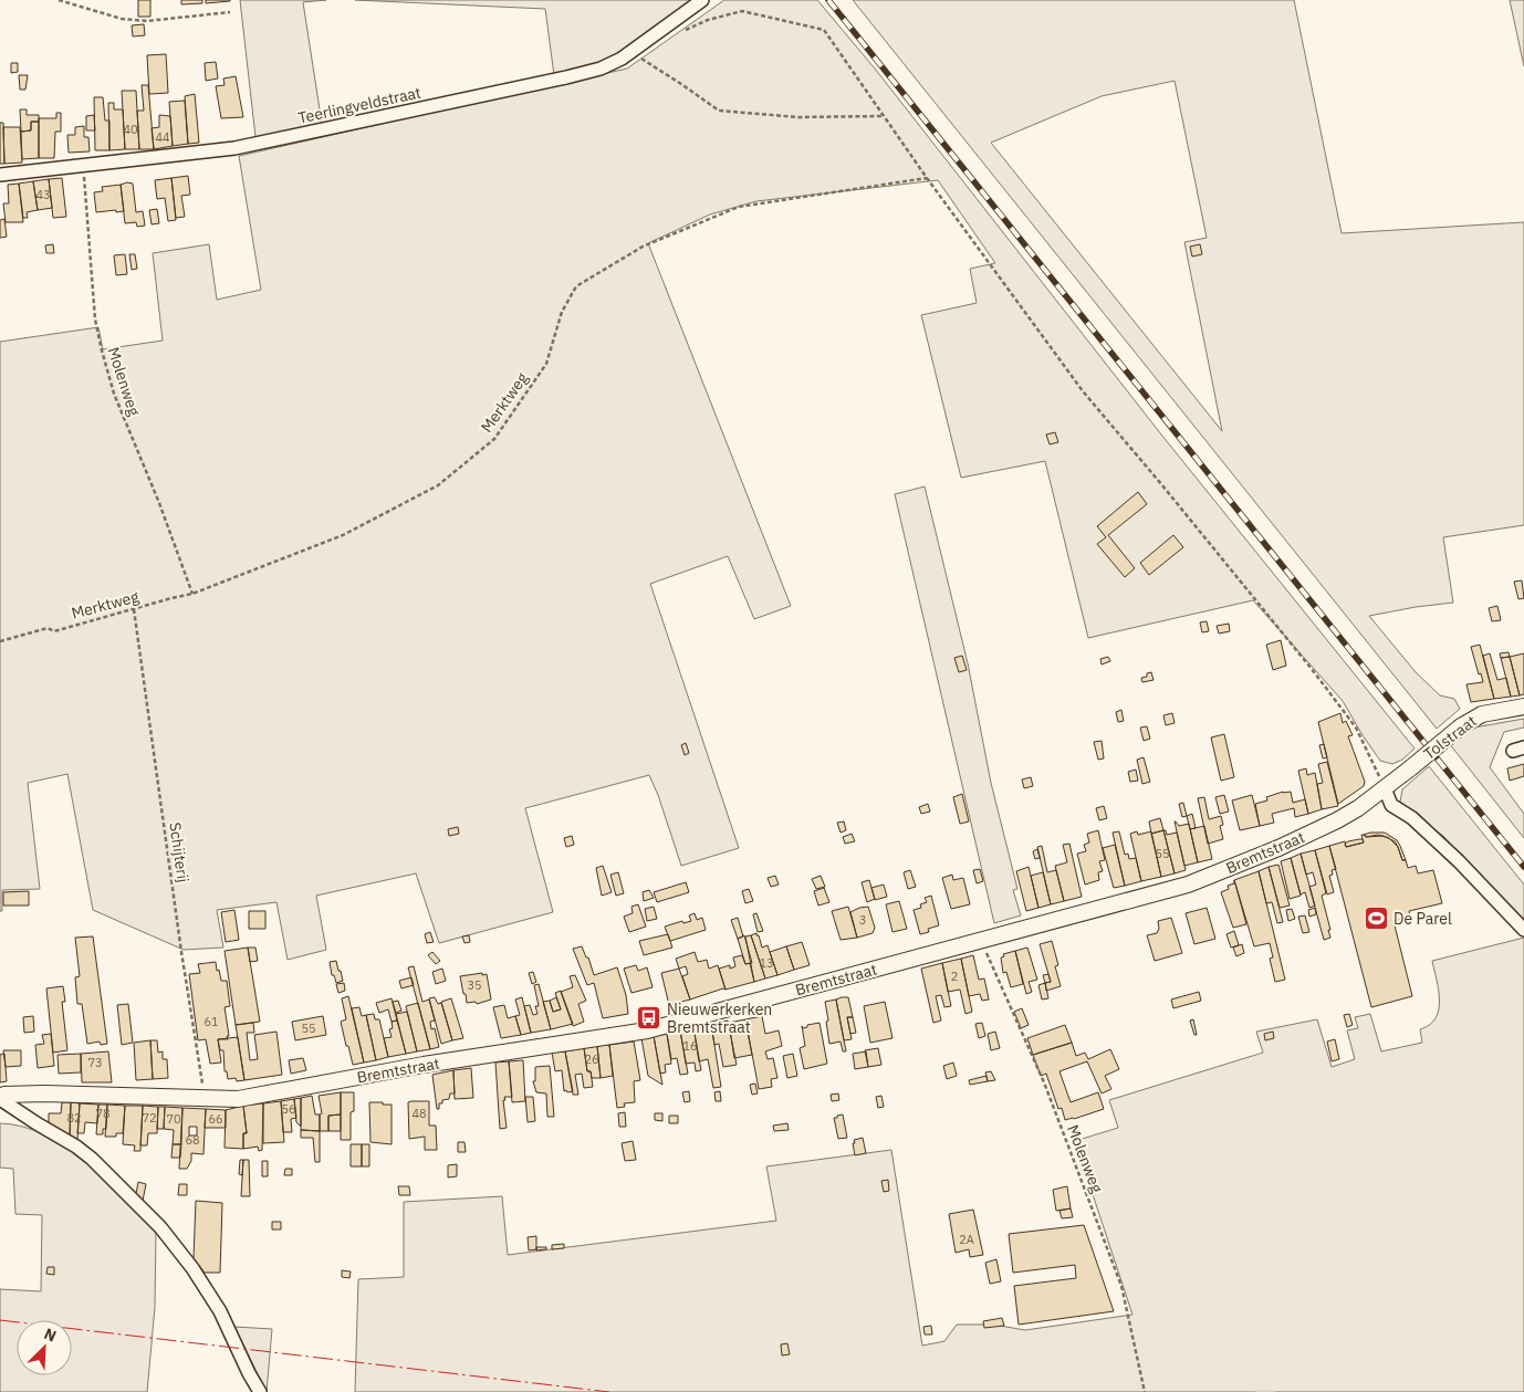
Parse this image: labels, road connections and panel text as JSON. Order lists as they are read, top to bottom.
{
  "streets": {
    "street": ["Teerlingveldstraat", "Tolstraat", "Bremtstraat"],
    "path": ["Molenweg", "Merktweg", "Schijterij"]
  },
  "crossings": [
    ["Teerlingveldstraat", "Molenweg"],
    ["Molenweg", "Merktweg"],
    ["Molenweg", "Bremtstraat"],
    ["Merktweg", "Schijterij"],
    ["Tolstraat", "Bremtstraat"],
    ["Schijterij", "Bremtstraat"]
  ],
  "places": {
    "sports": ["De Parel"],
    "bus stop": ["Nieuwerkerken Bremtstraat"]
  },
  "house_numbers": [
    "40",
    "44",
    "43",
    "55",
    "3",
    "13",
    "2",
    "35",
    "61",
    "55",
    "16",
    "26",
    "73",
    "56",
    "78",
    "48",
    "82",
    "72",
    "70",
    "66",
    "68",
    "2A"
  ],
  "north": "top right"
}
